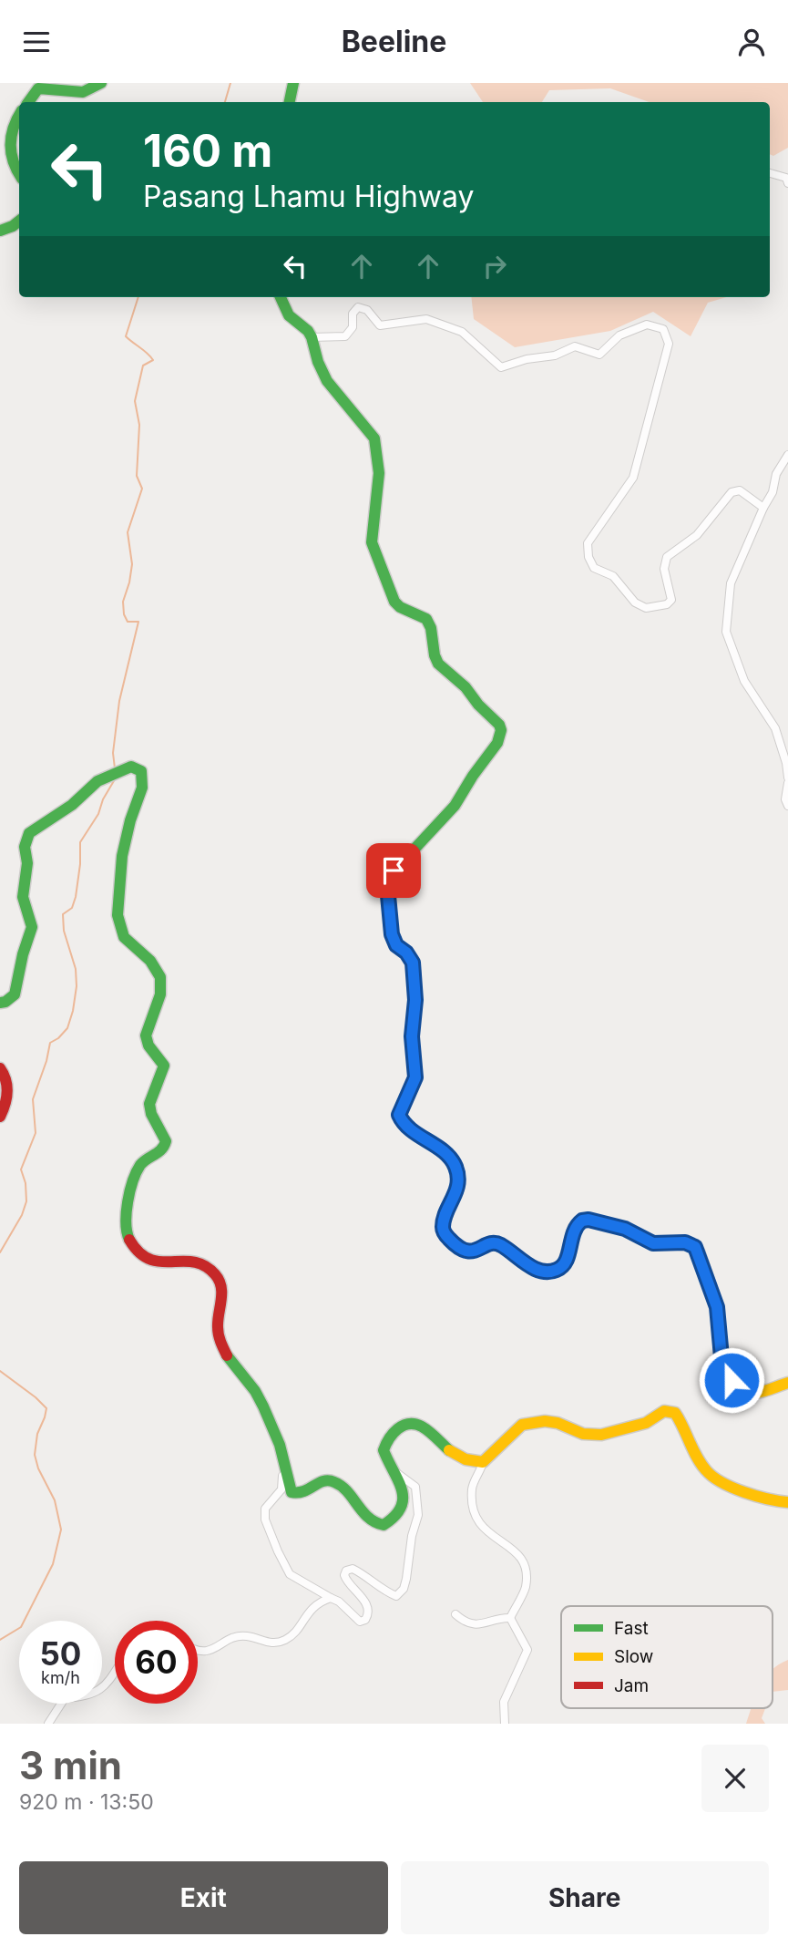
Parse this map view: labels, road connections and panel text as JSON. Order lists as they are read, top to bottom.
{
  "legend": ["Fast", "Slow", "Jam"],
  "page": {
    "header": "Beeline",
    "turn": ["160 m", "Pasang Lhamu Highway"],
    "speed": "50 km/h",
    "limit": "60",
    "heading": ["3 min", "920 m · 13:50"],
    "buttons": ["Exit", "Share"]
  }
}
